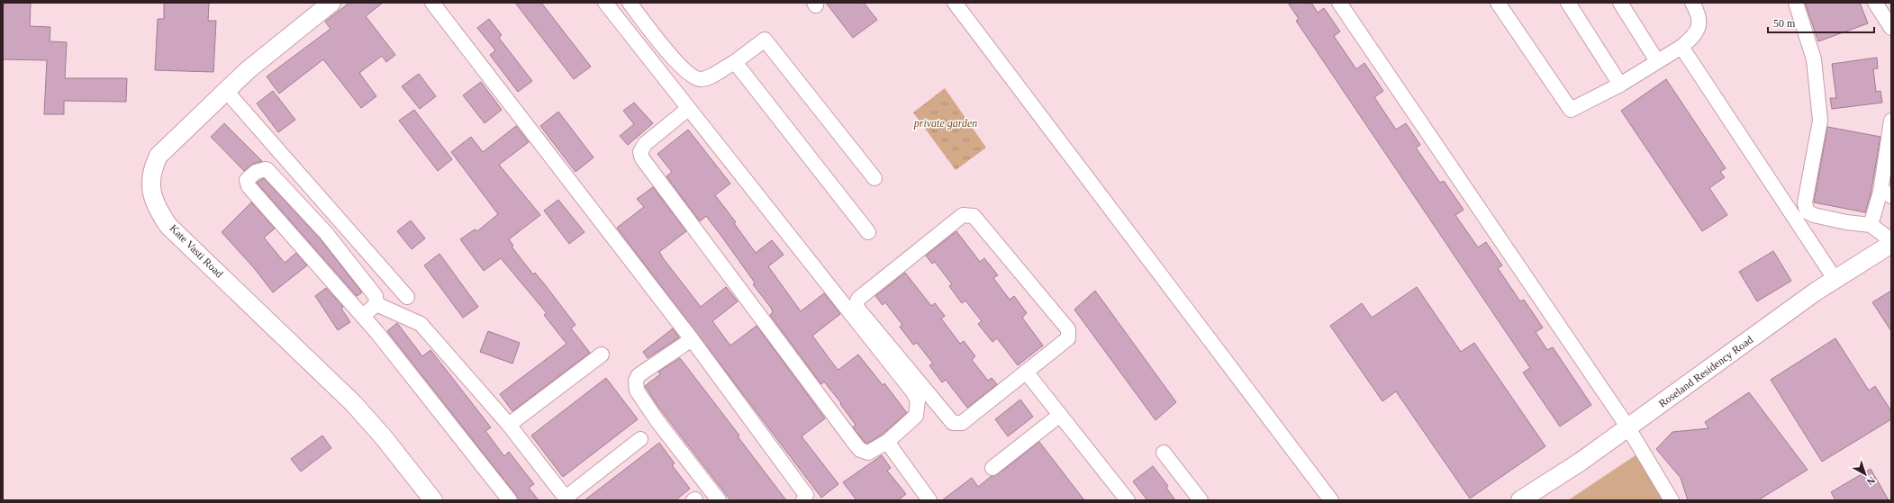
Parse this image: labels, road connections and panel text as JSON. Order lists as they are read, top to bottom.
{
  "streets": {
    "street": ["Kate Vasti Road", "Roseland Residency Road"]
  },
  "parks": ["private garden"],
  "scale_bar": "50 m",
  "north": "bottom right"
}
